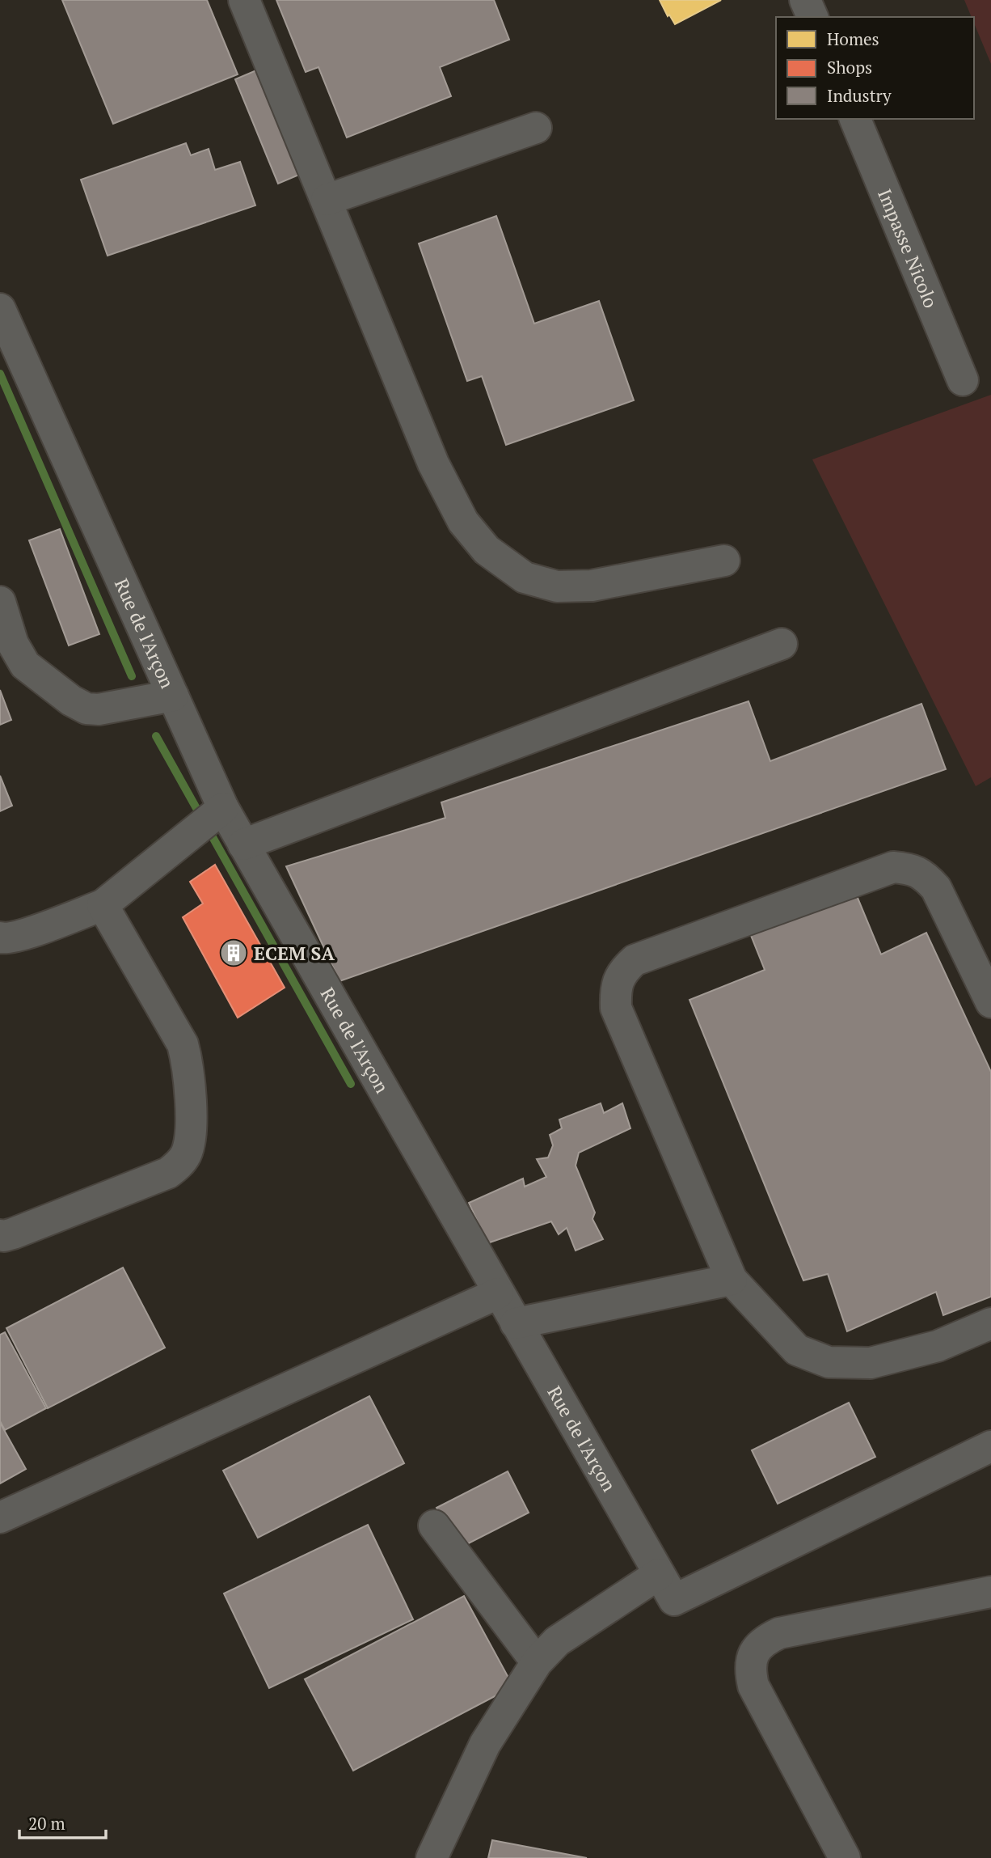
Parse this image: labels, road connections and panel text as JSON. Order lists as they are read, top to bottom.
{
  "streets": {
    "street": ["Impasse Nicolo", "Rue de l'Arçon"]
  },
  "places": {
    "building": ["ECEM SA"]
  },
  "legend": ["Homes", "Shops", "Industry"],
  "scale_bar": "20 m"
}
